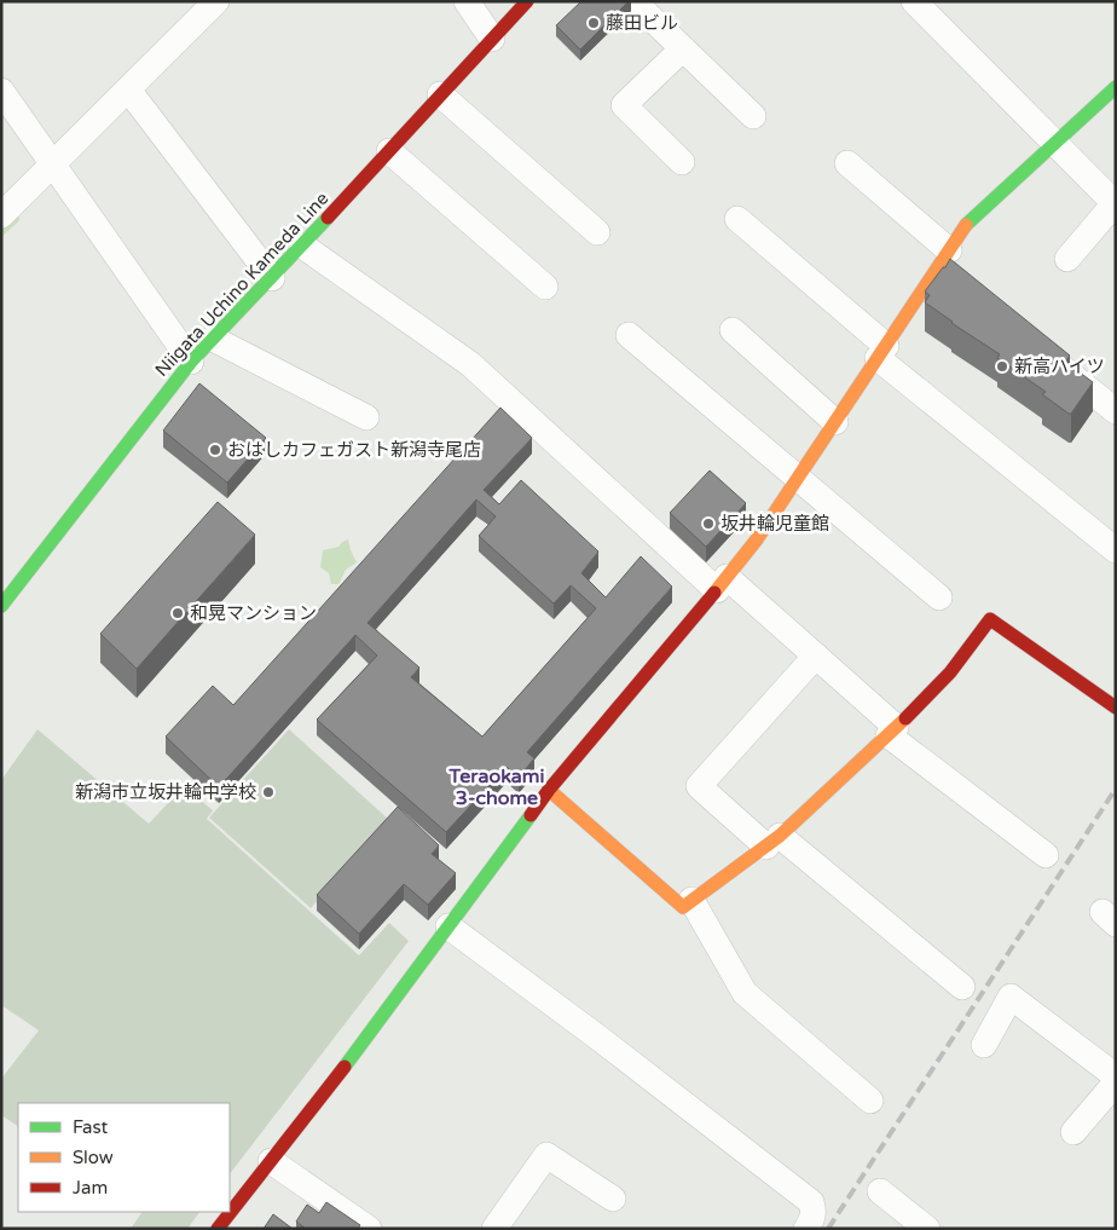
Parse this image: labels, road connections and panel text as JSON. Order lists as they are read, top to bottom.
{
  "streets": {
    "street": ["Niigata Uchino Kameda Line"]
  },
  "districts": ["Teraokami 3-chome"],
  "places": [
    "藤田ビル",
    "新高ハイツ",
    "おはしカフェガスト新潟寺尾店",
    "坂井輪児童館",
    "和晃マンション",
    "新潟市立坂井輪中学校"
  ],
  "legend": ["Fast", "Slow", "Jam"]
}
